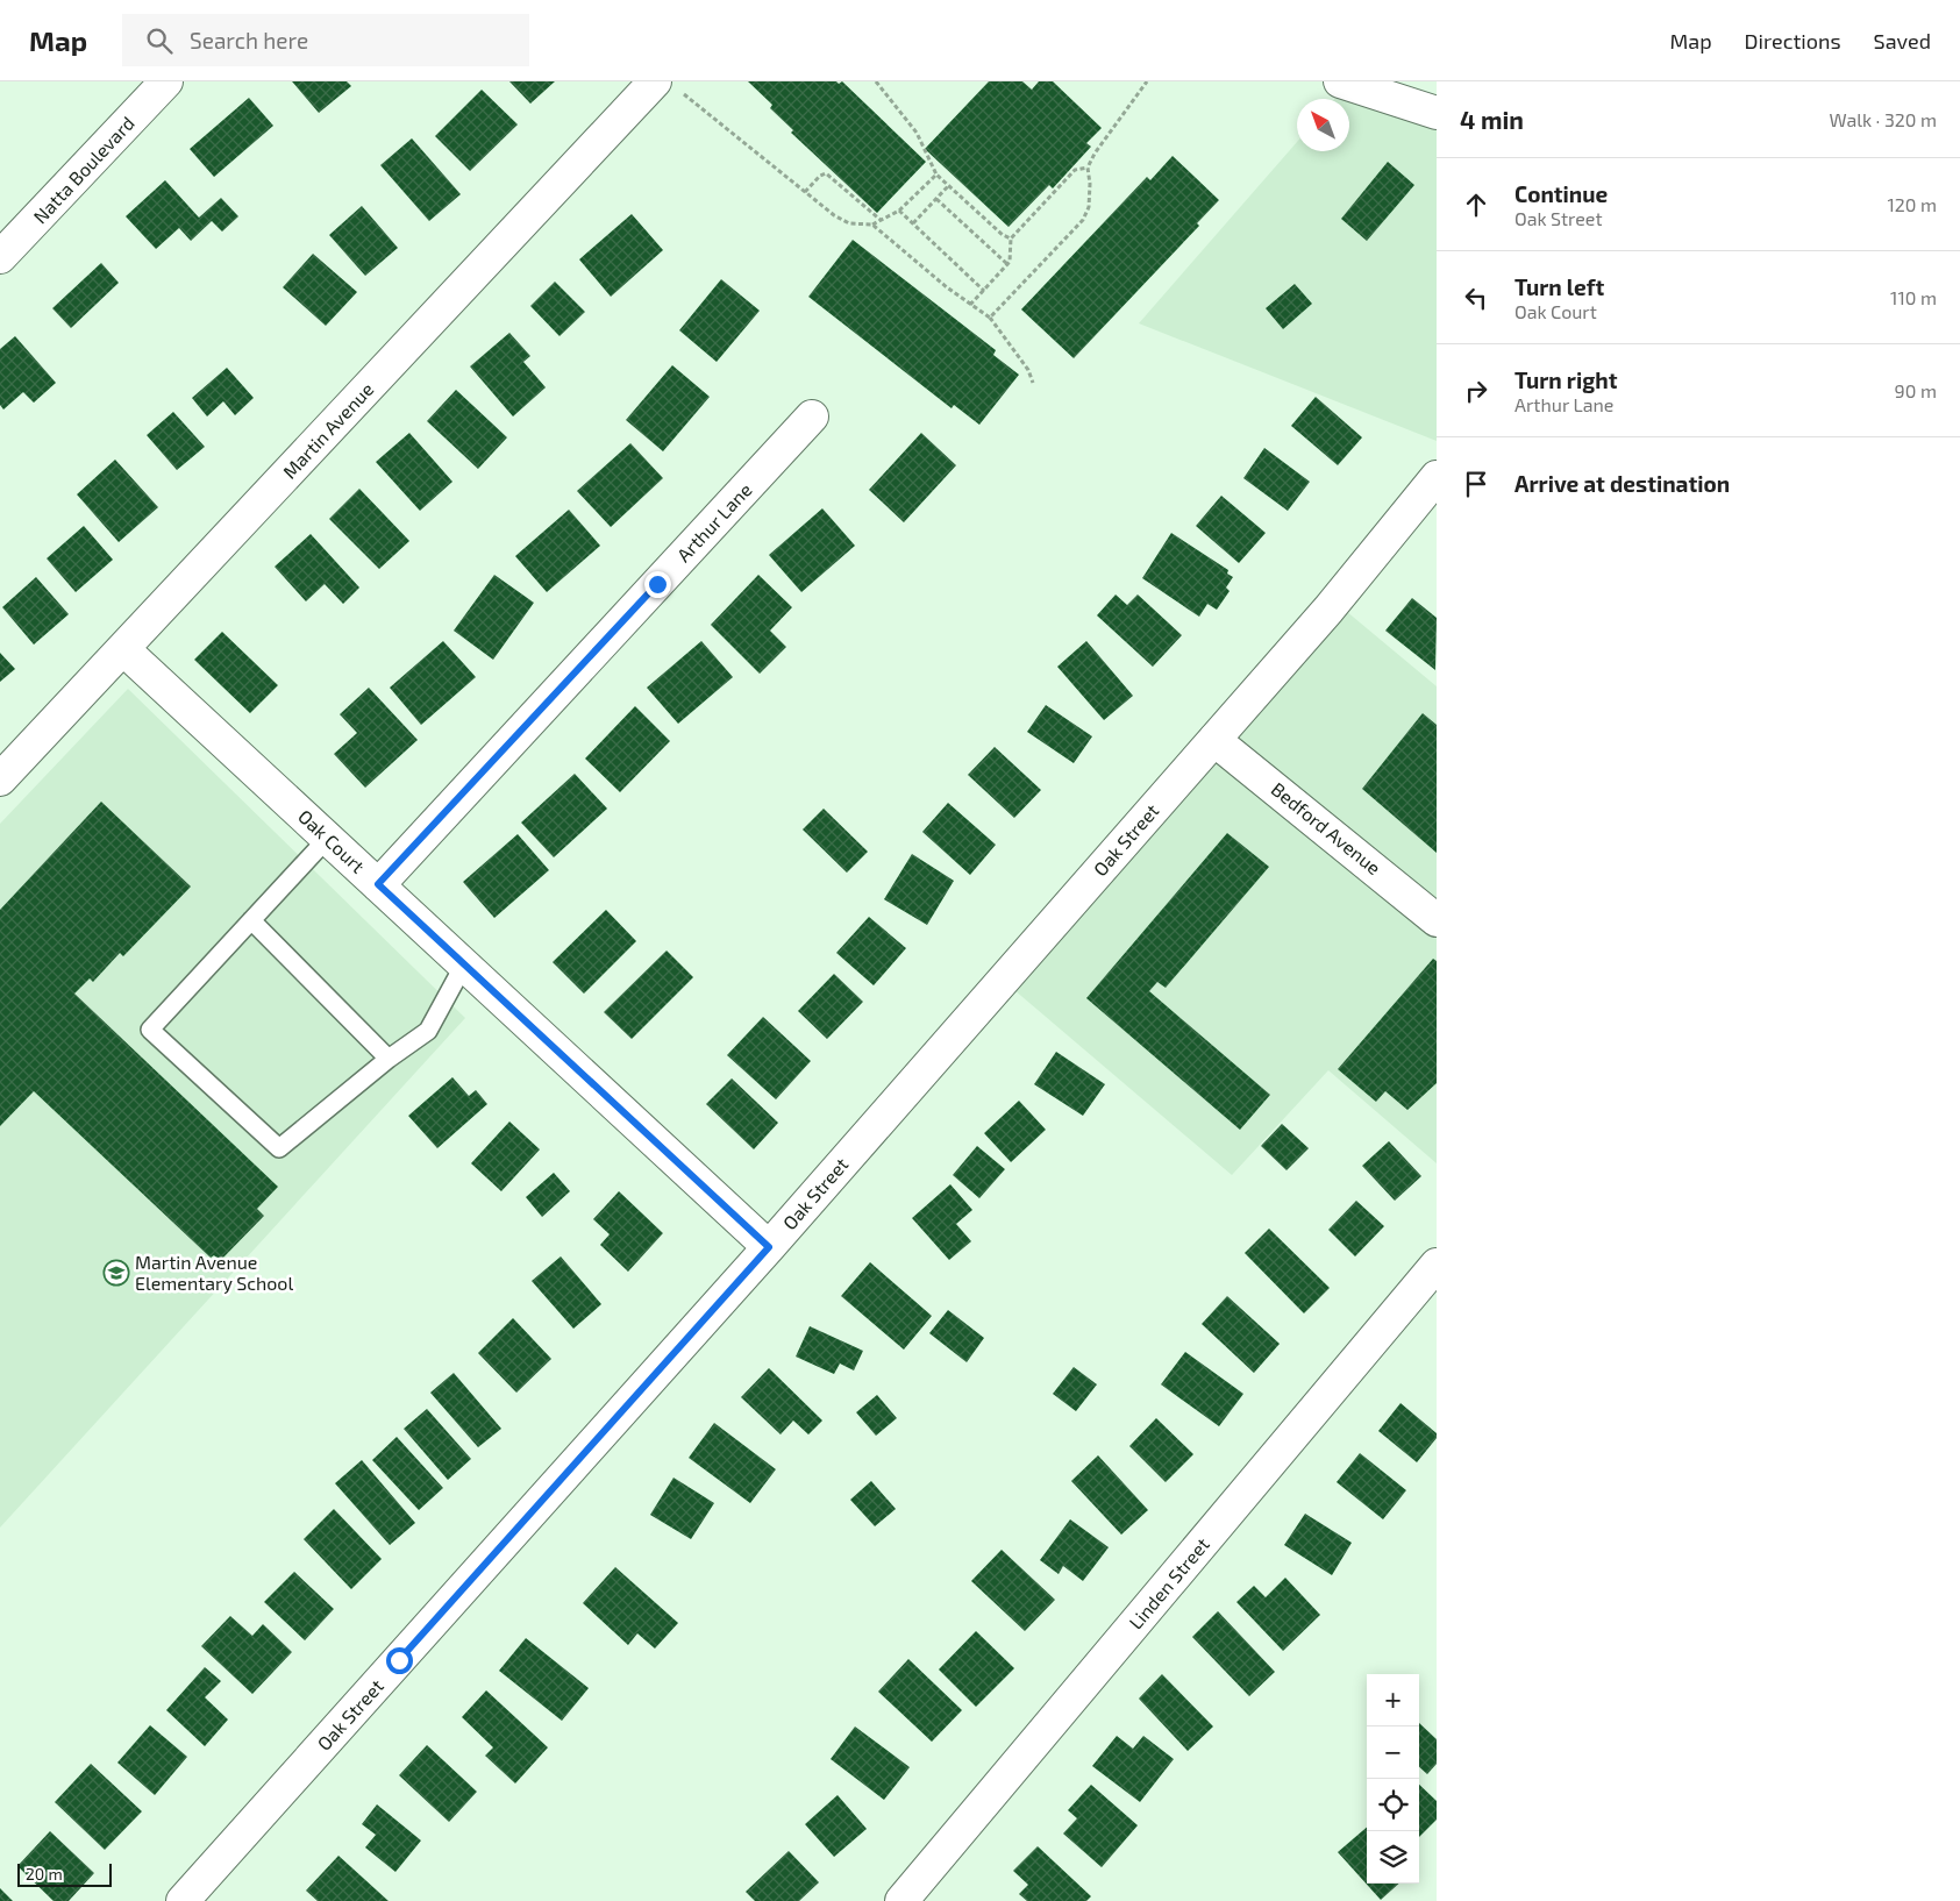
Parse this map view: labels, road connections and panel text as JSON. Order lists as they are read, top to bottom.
{
  "streets": {
    "street": [
      "Natta Boulevard",
      "Martin Avenue",
      "Arthur Lane",
      "Bedford Avenue",
      "Oak Street",
      "Oak Court",
      "Linden Street"
    ]
  },
  "crossings": [
    ["Martin Avenue", "Oak Court"],
    ["Arthur Lane", "Oak Court"],
    ["Bedford Avenue", "Oak Street"],
    ["Oak Street", "Oak Court"]
  ],
  "places": {
    "school or university": ["Martin Avenue Elementary School"]
  },
  "scale_bar": "20 m",
  "north": "top left",
  "page": {
    "header": "Map",
    "search": "Search here",
    "nav": ["Map", "Directions", "Saved"],
    "heading": ["4 min", "Walk · 320 m"],
    "list": [
      ["Continue", "Oak Street", "120 m"],
      ["Turn left", "Oak Court", "110 m"],
      ["Turn right", "Arthur Lane", "90 m"],
      "Arrive at destination"
    ],
    "map_buttons": ["+", "−"],
    "scale": "20 m"
  }
}
